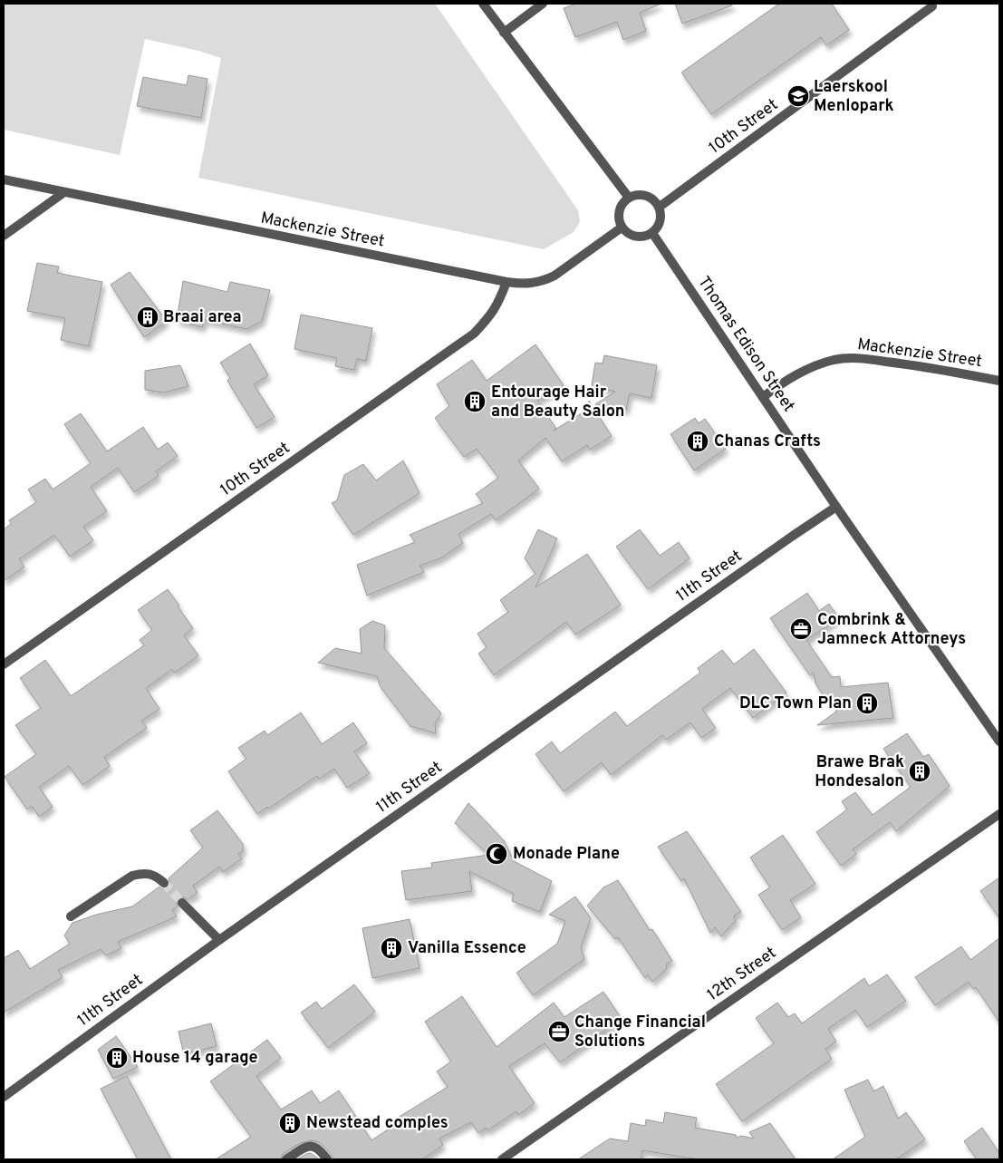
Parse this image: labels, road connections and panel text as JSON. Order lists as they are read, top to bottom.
{
  "streets": {
    "street": [
      "10th Street",
      "Mackenzie Street",
      "Thomas Edison Street",
      "11th Street",
      "12th Street"
    ]
  },
  "crossings": [
    ["10th Street", "Mackenzie Street"],
    ["10th Street", "Thomas Edison Street"],
    ["Mackenzie Street", "Thomas Edison Street"],
    ["Thomas Edison Street", "11th Street"]
  ],
  "places": {
    "school or university": ["Laerskool Menlopark"],
    "building": [
      "Braai area",
      "Entourage Hair and Beauty Salon",
      "Chanas Crafts",
      "DLC Town Plan",
      "Brawe Brak Hondesalon",
      "Vanilla Essence",
      "House 14 garage",
      "Newstead comples"
    ],
    "office": ["Combrink & Jamneck Attorneys", "Change Financial Solutions"],
    "mosque": ["Monade Plane"]
  }
}
